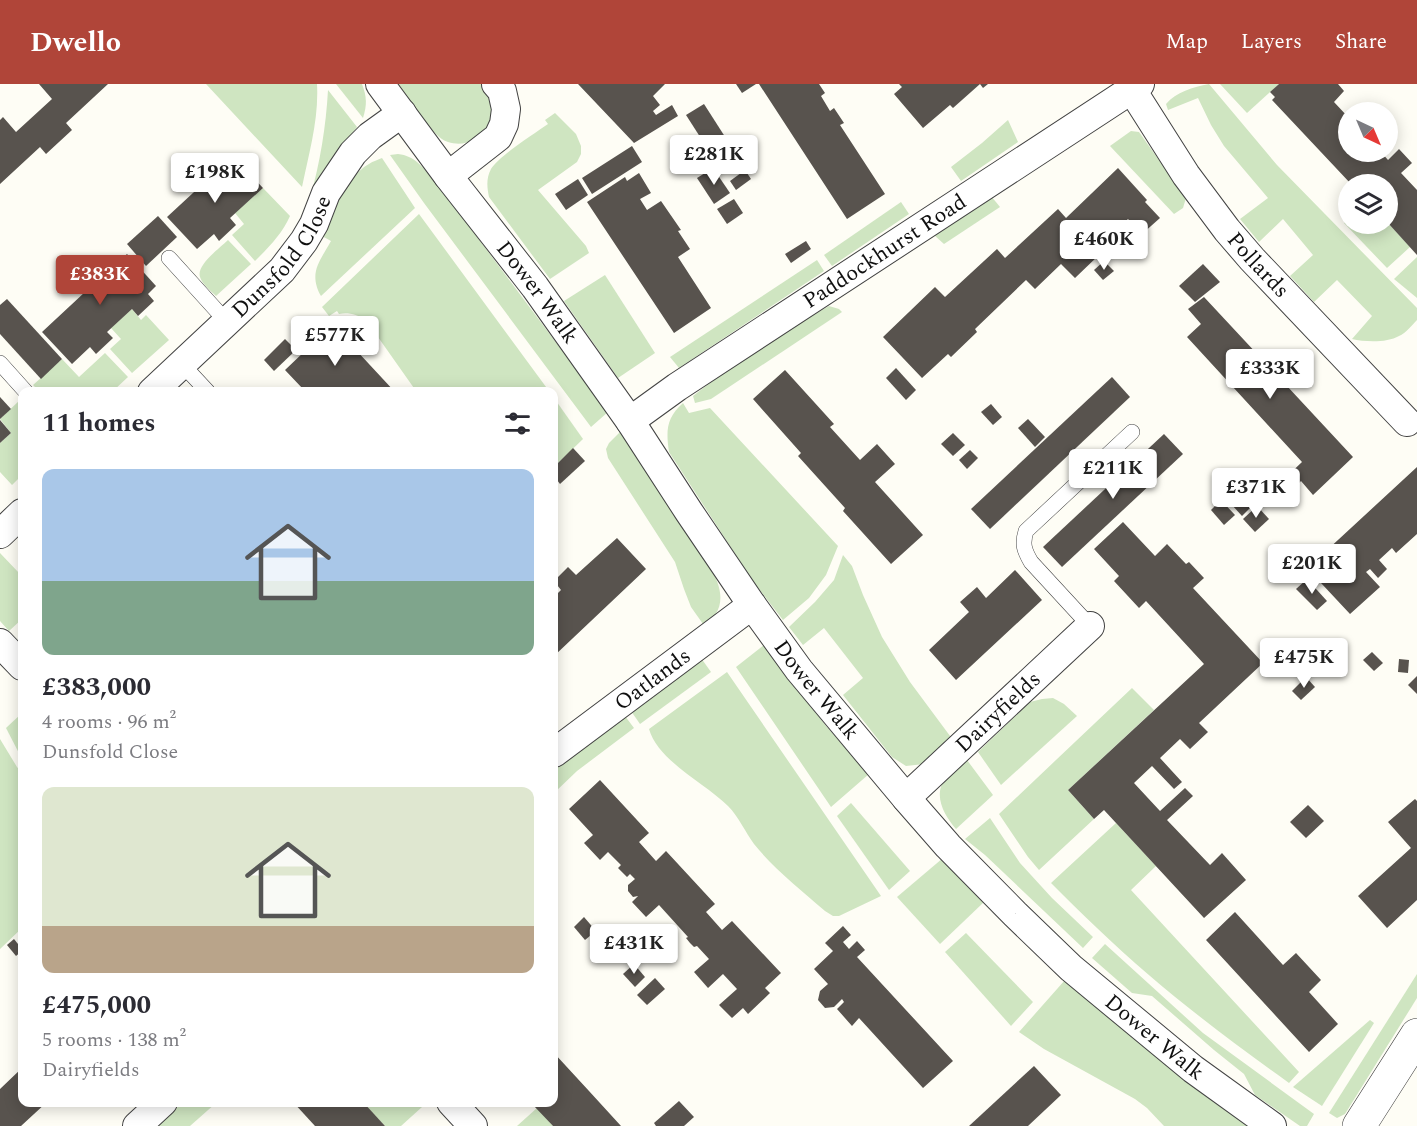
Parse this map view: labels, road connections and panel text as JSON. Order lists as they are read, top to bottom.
{
  "streets": {
    "street": [
      "Paddockhurst Road",
      "Dunsfold Close",
      "Pollards",
      "Dower Walk",
      "Oatlands",
      "Dairyfields"
    ]
  },
  "crossings": [
    ["Paddockhurst Road", "Pollards"],
    ["Paddockhurst Road", "Dower Walk"],
    ["Dunsfold Close", "Dower Walk"],
    ["Dower Walk", "Oatlands"],
    ["Dower Walk", "Dairyfields"]
  ],
  "north": "bottom right",
  "page": {
    "header": "Dwello",
    "nav": ["Map", "Layers", "Share"],
    "price": [
      "£281K",
      "£198K",
      "£460K",
      "£383K",
      "£577K",
      "£333K",
      "£211K",
      "£371K",
      "£201K",
      "£475K",
      "£431K"
    ],
    "heading": "11 homes",
    "list": [
      {
        "name": "£383,000",
        "note": "4 rooms · 96 m² · Dunsfold Close"
      },
      {
        "name": "£475,000",
        "note": "5 rooms · 138 m² · Dairyfields"
      }
    ]
  }
}
